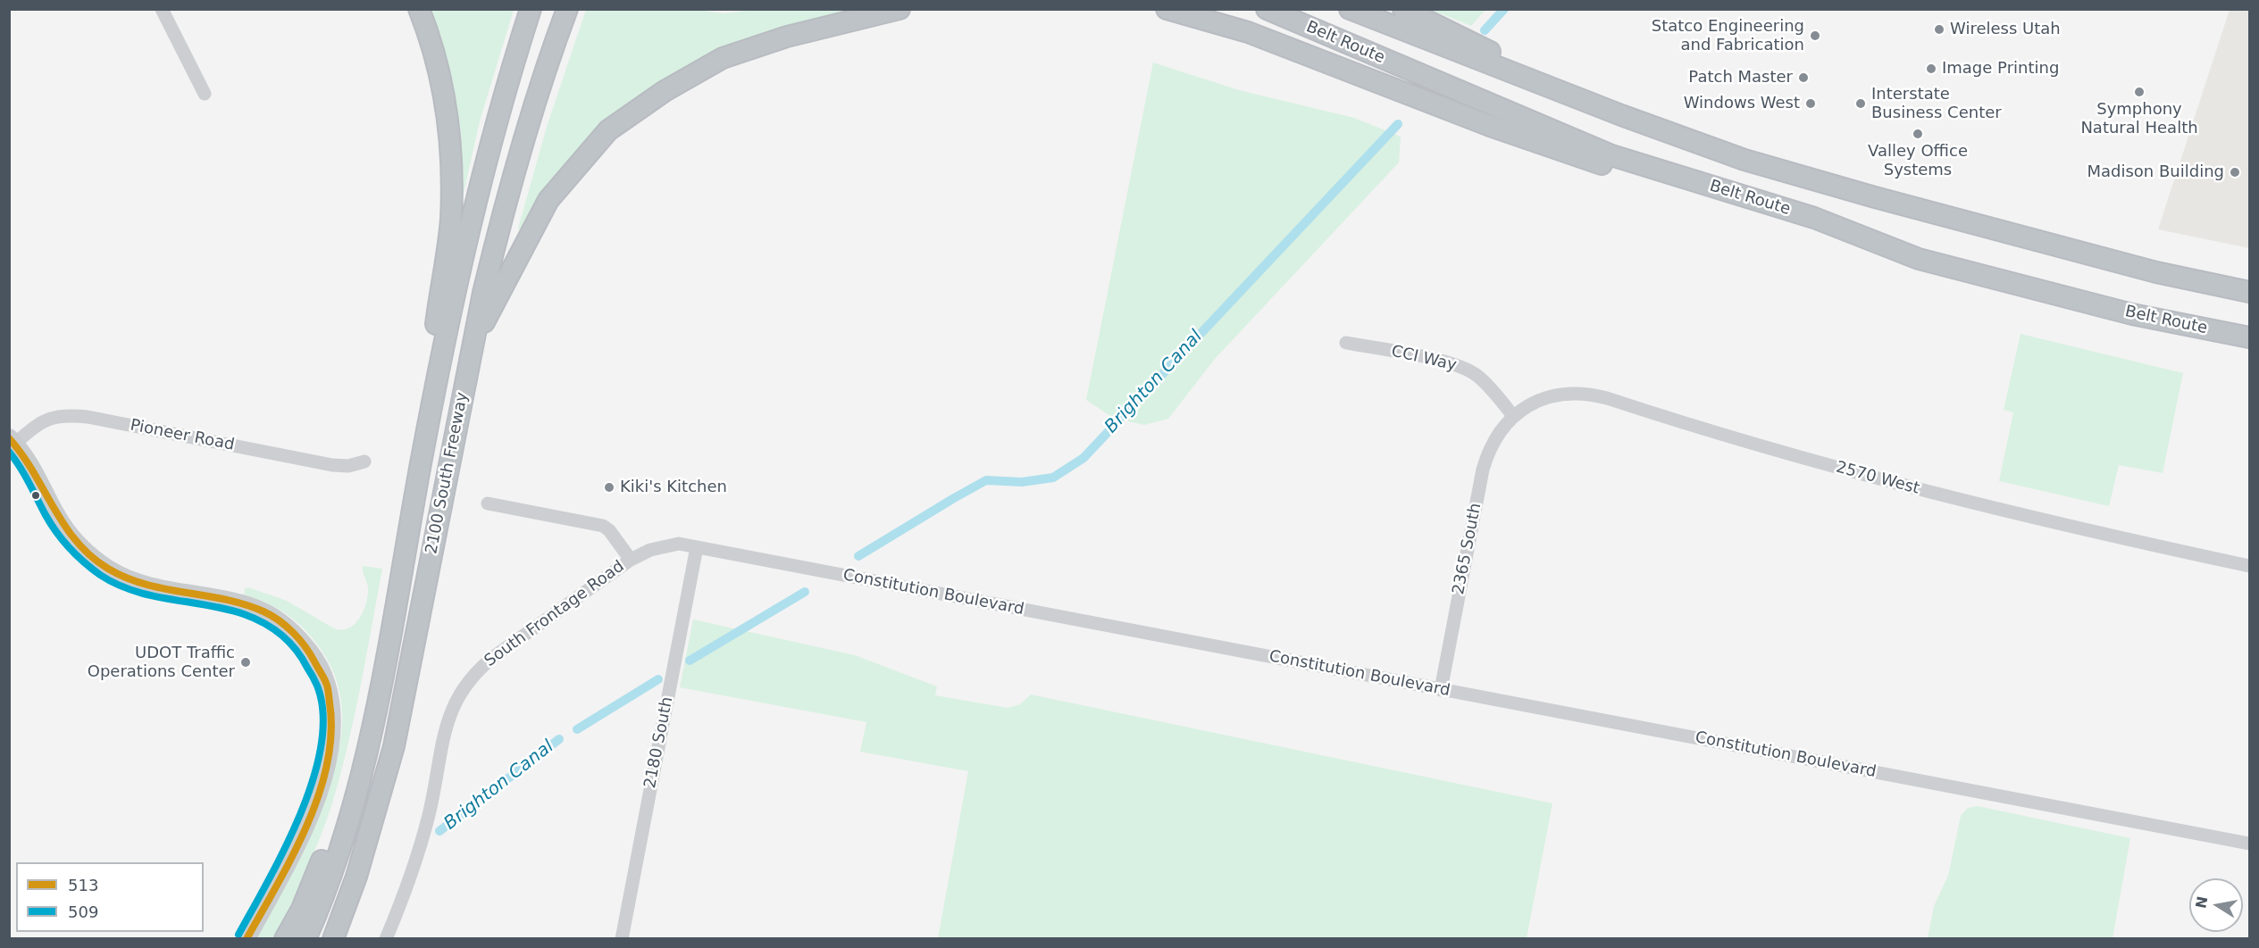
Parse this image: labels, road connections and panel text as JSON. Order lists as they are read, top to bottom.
{
  "streets": {
    "highway": ["Belt Route", "2100 South Freeway"],
    "street": [
      "CCI Way",
      "Pioneer Road",
      "2570 West",
      "2365 South",
      "Constitution Boulevard",
      "South Frontage Road",
      "2180 South"
    ]
  },
  "crossings": [
    ["CCI Way", "2570 West"],
    ["CCI Way", "2365 South"],
    ["2570 West", "2365 South"],
    ["2365 South", "Constitution Boulevard"],
    ["Constitution Boulevard", "South Frontage Road"],
    ["Constitution Boulevard", "2180 South"]
  ],
  "water": ["Brighton Canal"],
  "places": [
    "Wireless Utah",
    "Statco Engineering and Fabrication",
    "Image Printing",
    "Patch Master",
    "Symphony Natural Health",
    "Windows West",
    "Interstate Business Center",
    "Valley Office Systems",
    "Madison Building",
    "Kiki's Kitchen",
    "UDOT Traffic Operations Center"
  ],
  "lines": ["transit line 513", "transit line 509"],
  "legend": ["513", "509"],
  "north": "left"
}
